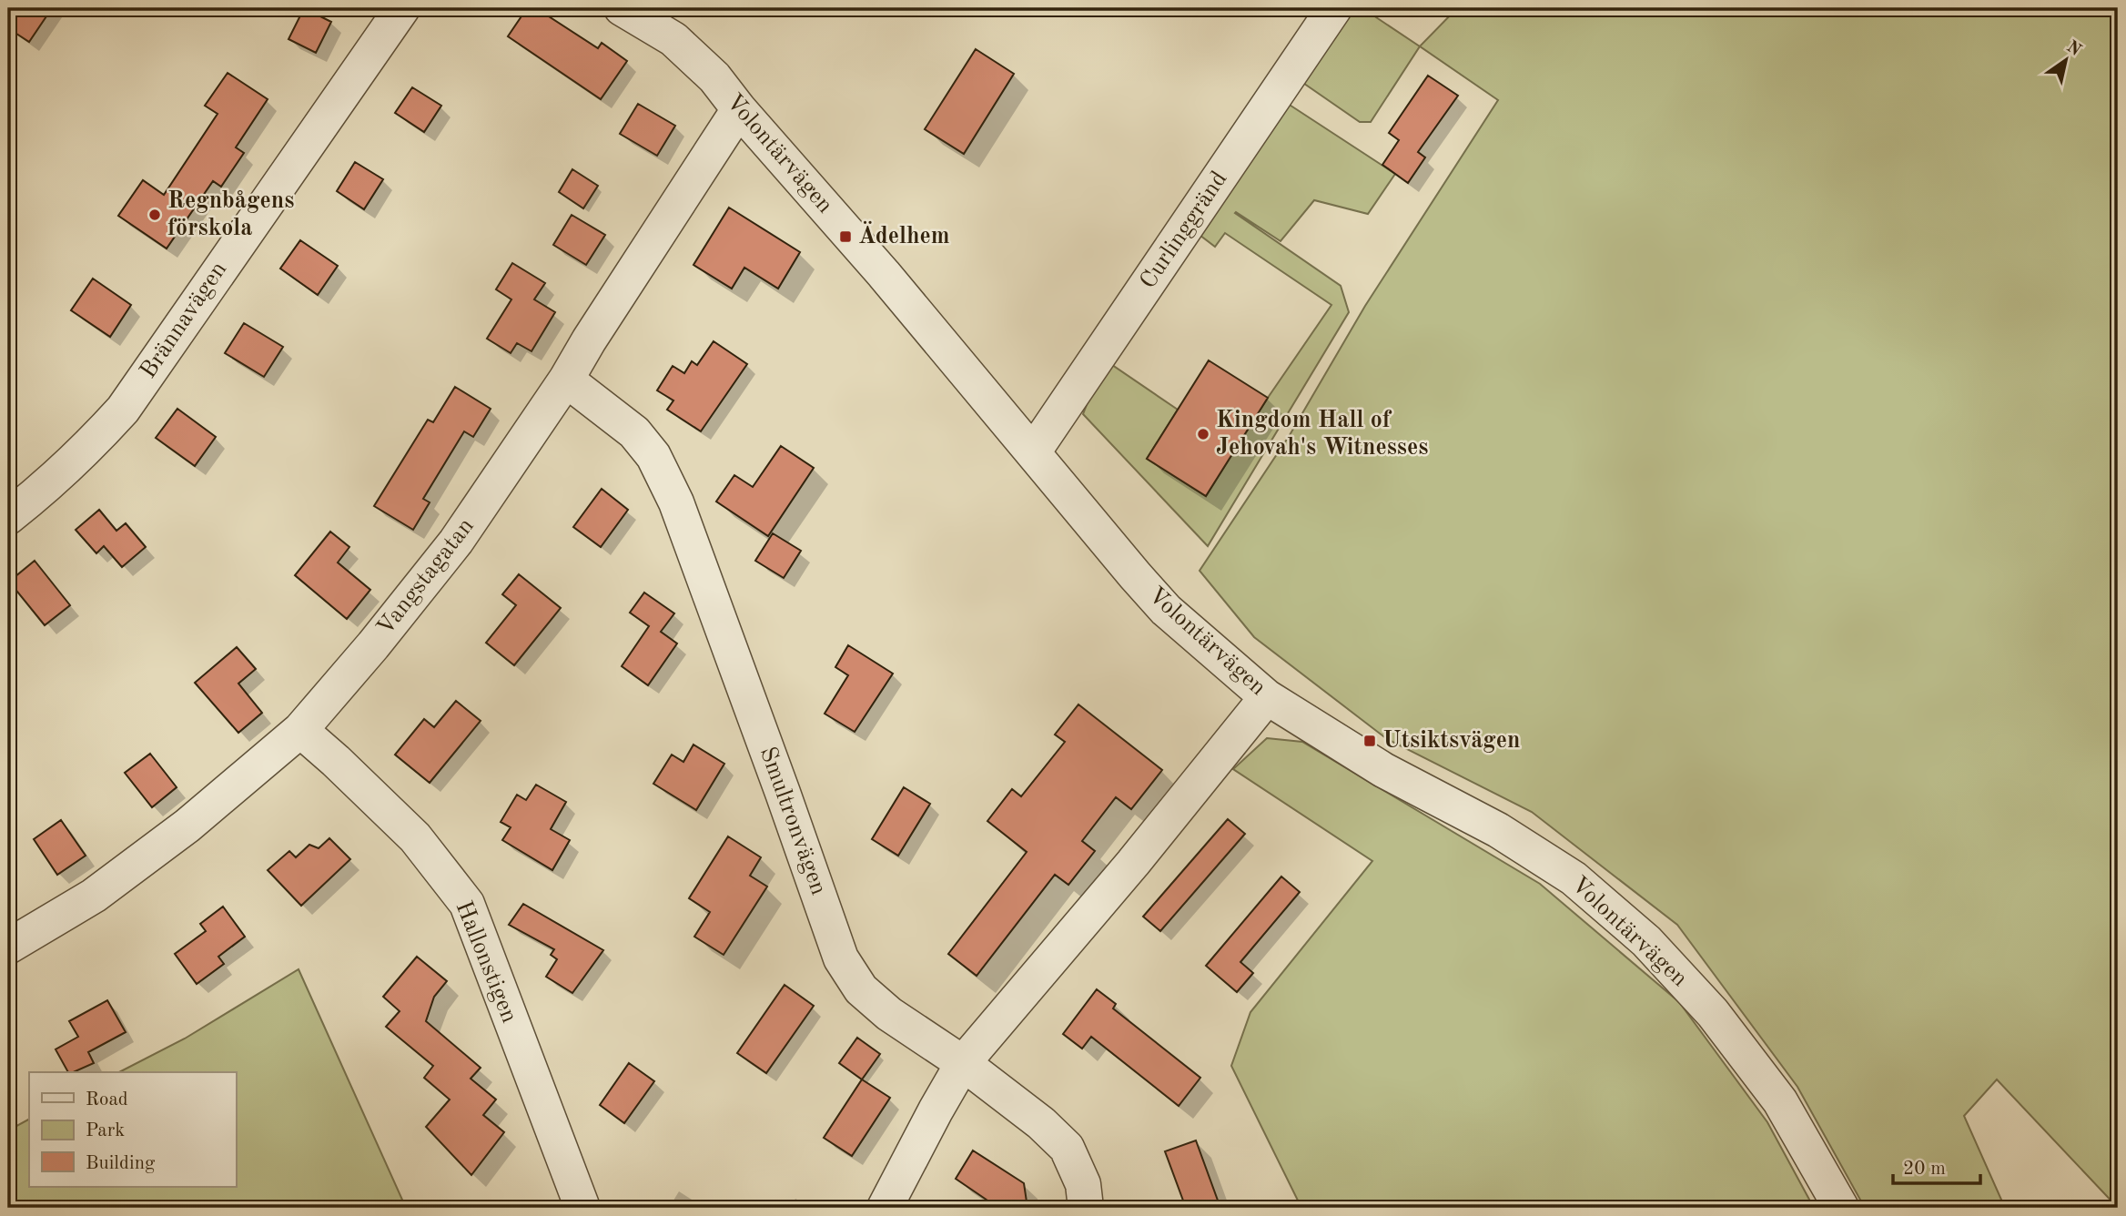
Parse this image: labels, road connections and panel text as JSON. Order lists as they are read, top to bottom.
{
  "streets": {
    "street": [
      "Volontärvägen",
      "Curlinggränd",
      "Brännavägen",
      "Vangstagatan",
      "Smultronvägen",
      "Hallonstigen"
    ]
  },
  "crossings": [
    ["Volontärvägen", "Curlinggränd"],
    ["Volontärvägen", "Vangstagatan"],
    ["Vangstagatan", "Smultronvägen"],
    ["Vangstagatan", "Hallonstigen"]
  ],
  "places": {
    "other": ["Regnbågens förskola", "Kingdom Hall of Jehovah's Witnesses"],
    "transit": ["Ädelhem", "Utsiktsvägen"]
  },
  "legend": ["Road", "Park", "Building"],
  "scale_bar": "20 m",
  "north": "top right"
}
